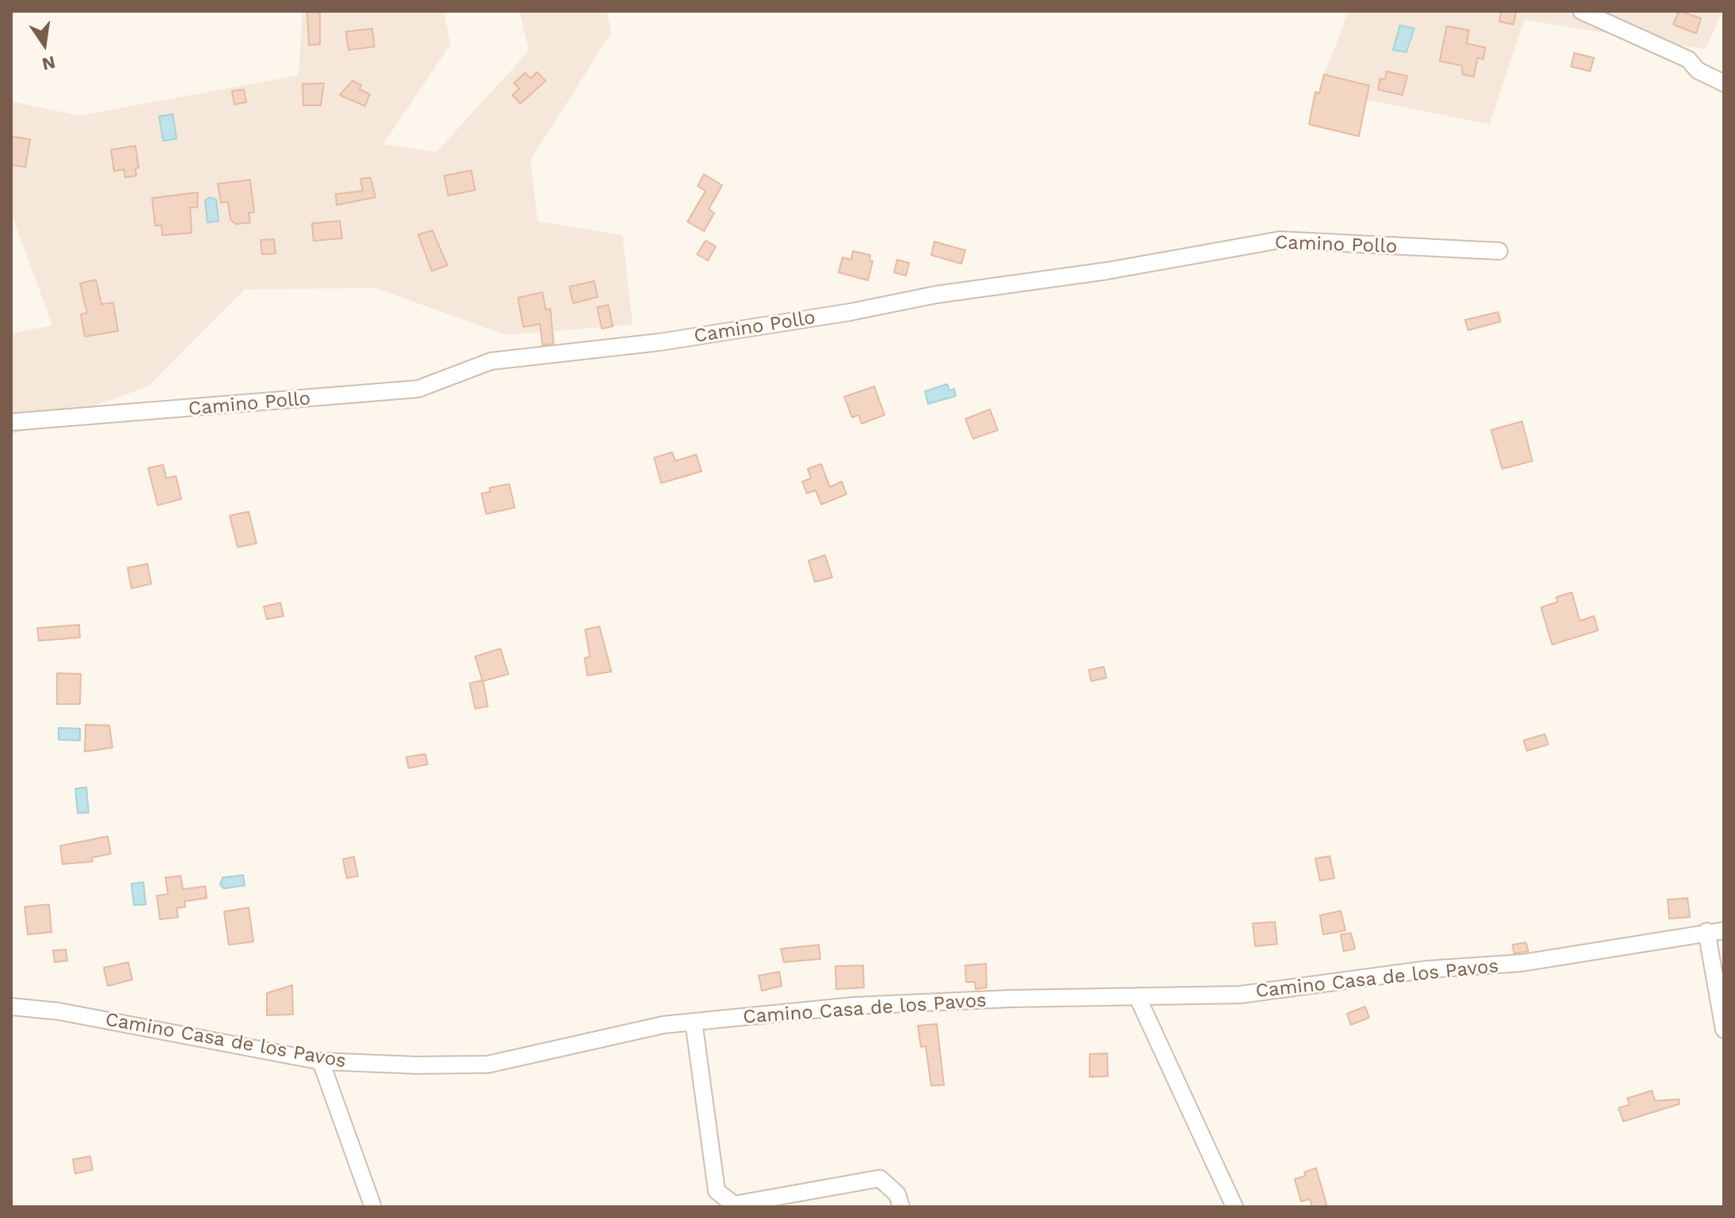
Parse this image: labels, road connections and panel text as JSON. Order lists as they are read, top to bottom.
{
  "streets": {
    "street": ["Camino Pollo", "Camino Casa de los Pavos"]
  },
  "north": "bottom"
}
